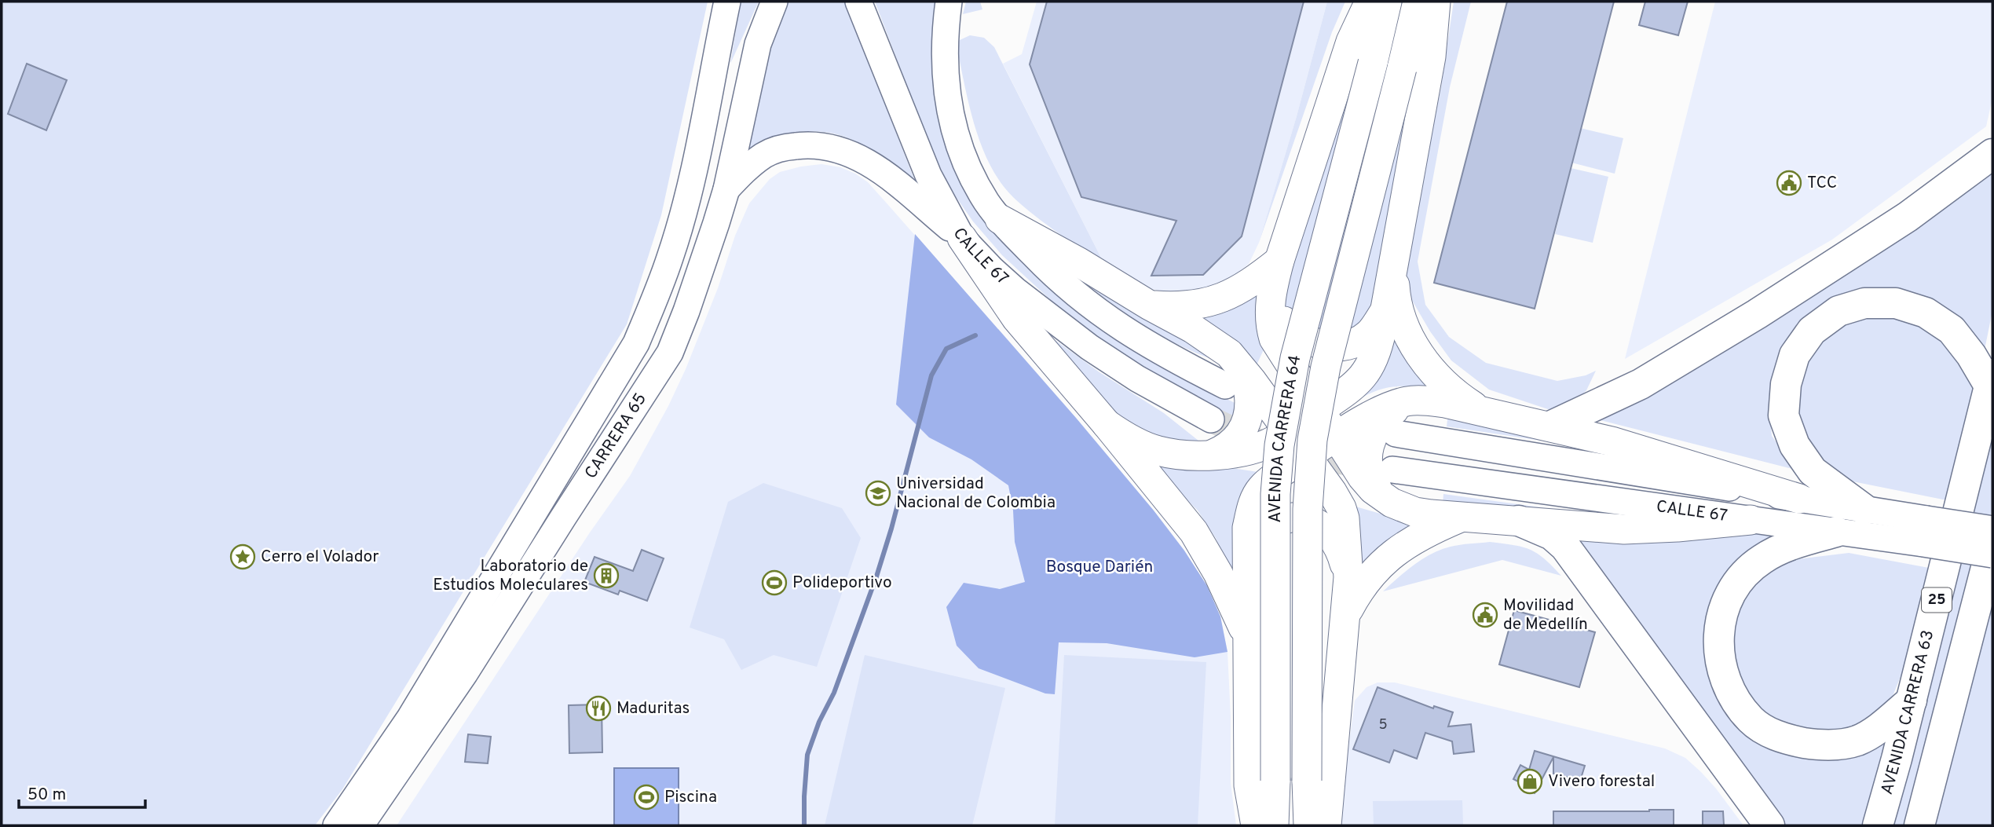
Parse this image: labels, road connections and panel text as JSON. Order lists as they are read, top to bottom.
{
  "streets": {
    "highway": ["25", "AVENIDA CARRERA 63"],
    "main road": ["CALLE 67", "CARRERA 65", "AVENIDA CARRERA 64"]
  },
  "parks": ["Bosque Darién"],
  "places": {
    "public building": ["TCC", "Movilidad de Medellín"],
    "school or university": ["Universidad Nacional de Colombia"],
    "place": ["Cerro el Volador"],
    "building": ["Laboratorio de Estudios Moleculares"],
    "sports": ["Polideportivo", "Piscina"],
    "restaurant": ["Maduritas"],
    "shop": ["Vivero forestal"]
  },
  "house_numbers": ["5"],
  "scale_bar": "50 m"
}
